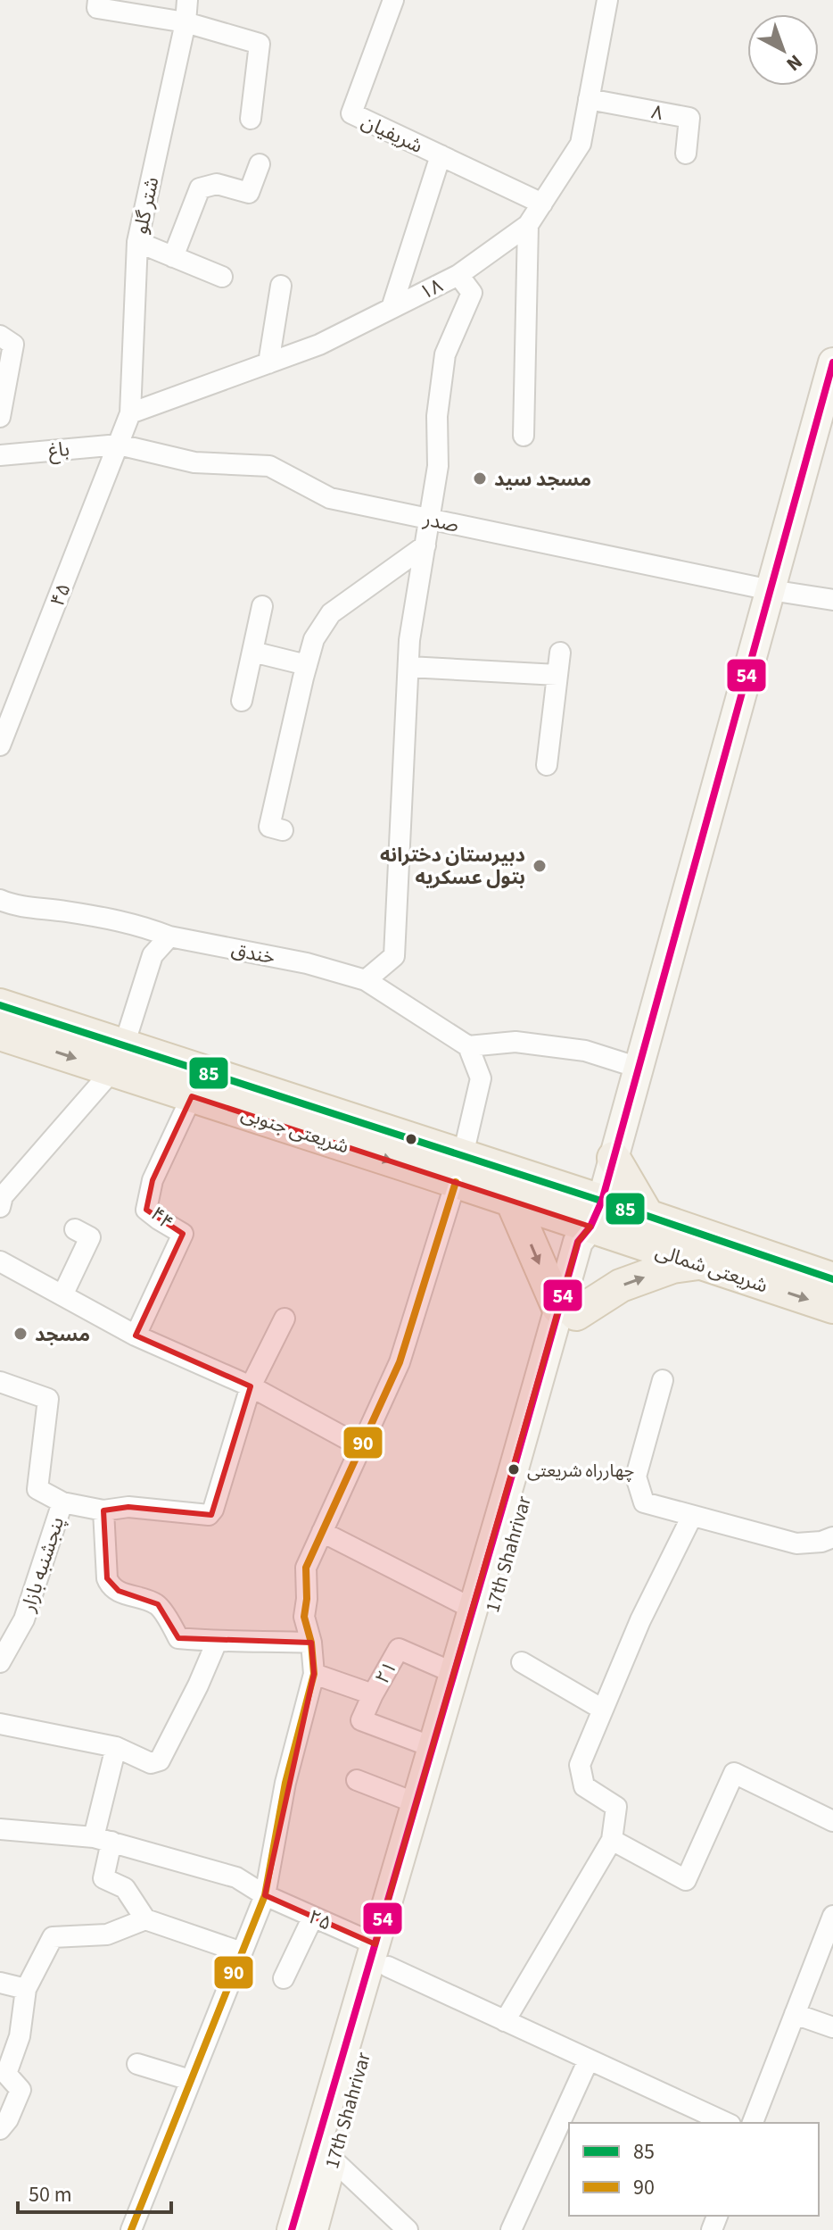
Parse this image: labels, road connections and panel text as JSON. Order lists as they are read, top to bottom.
{
  "streets": {
    "main road": ["شریعتی جنوبی", "شریعتی شمالی", "17th Shahrivar"],
    "street": [
      "۸",
      "شریفیان",
      "شتر گلو",
      "۱۸",
      "باغ",
      "صدر",
      "۴۵",
      "خندق",
      "۴۴",
      "پنجشنبه بازار",
      "۲۱",
      "۲۵"
    ]
  },
  "crossings": [
    ["۸", "۱۸"],
    ["شریفیان", "۱۸"],
    ["شتر گلو", "۱۸"],
    ["باغ", "صدر"],
    ["باغ", "۴۵"],
    ["صدر", "۴۵"],
    ["صدر", "17th Shahrivar"],
    ["شریعتی جنوبی", "۴۴"],
    ["شریعتی جنوبی", "شریعتی شمالی"],
    ["شریعتی جنوبی", "17th Shahrivar"],
    ["شریعتی شمالی", "17th Shahrivar"],
    ["17th Shahrivar", "۲۱"],
    ["17th Shahrivar", "۲۵"]
  ],
  "places": [
    "مسجد سید",
    "دبیرستان دخترانه بتول عسکریه",
    "مسجد",
    "چهارراه شریعتی"
  ],
  "lines": ["transit line 54", "transit line 85", "transit line 90"],
  "legend": ["85", "90"],
  "scale_bar": "50 m",
  "north": "bottom right"
}
